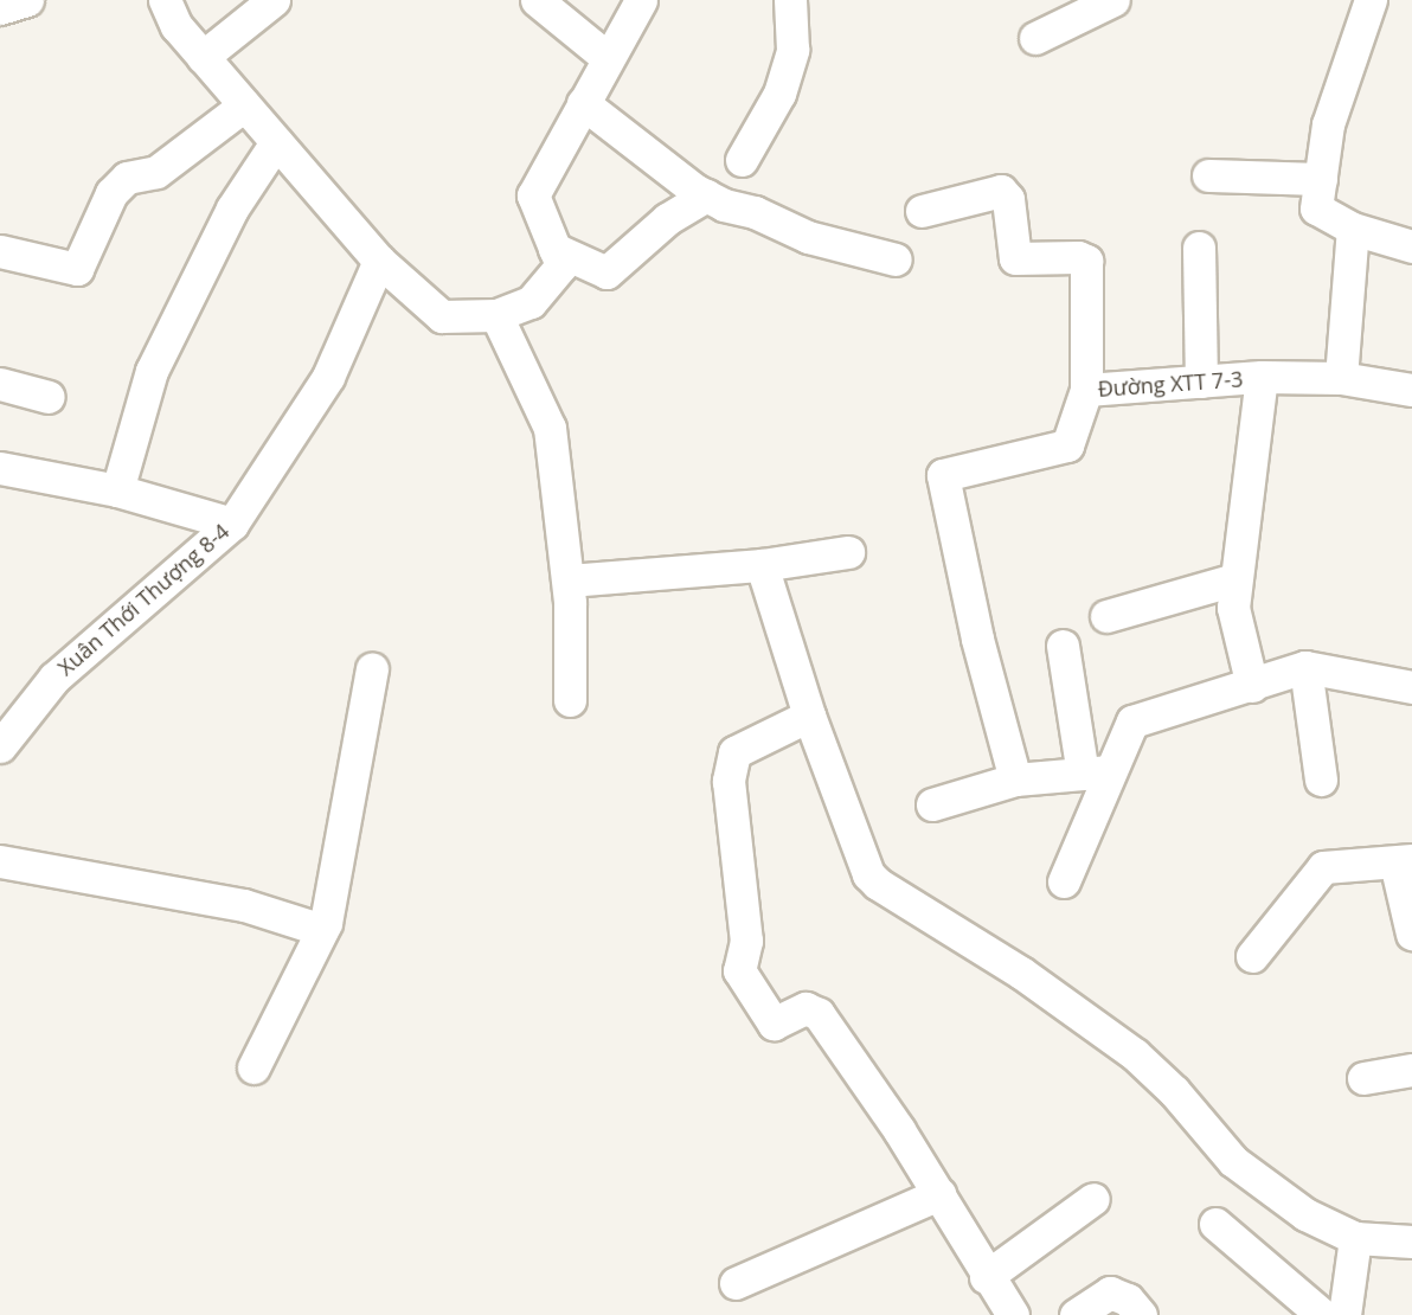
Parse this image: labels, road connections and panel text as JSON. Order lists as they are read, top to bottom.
{
  "streets": {
    "street": ["Đường XTT 7-3", "Xuân Thới Thượng 8-4"]
  }
}
